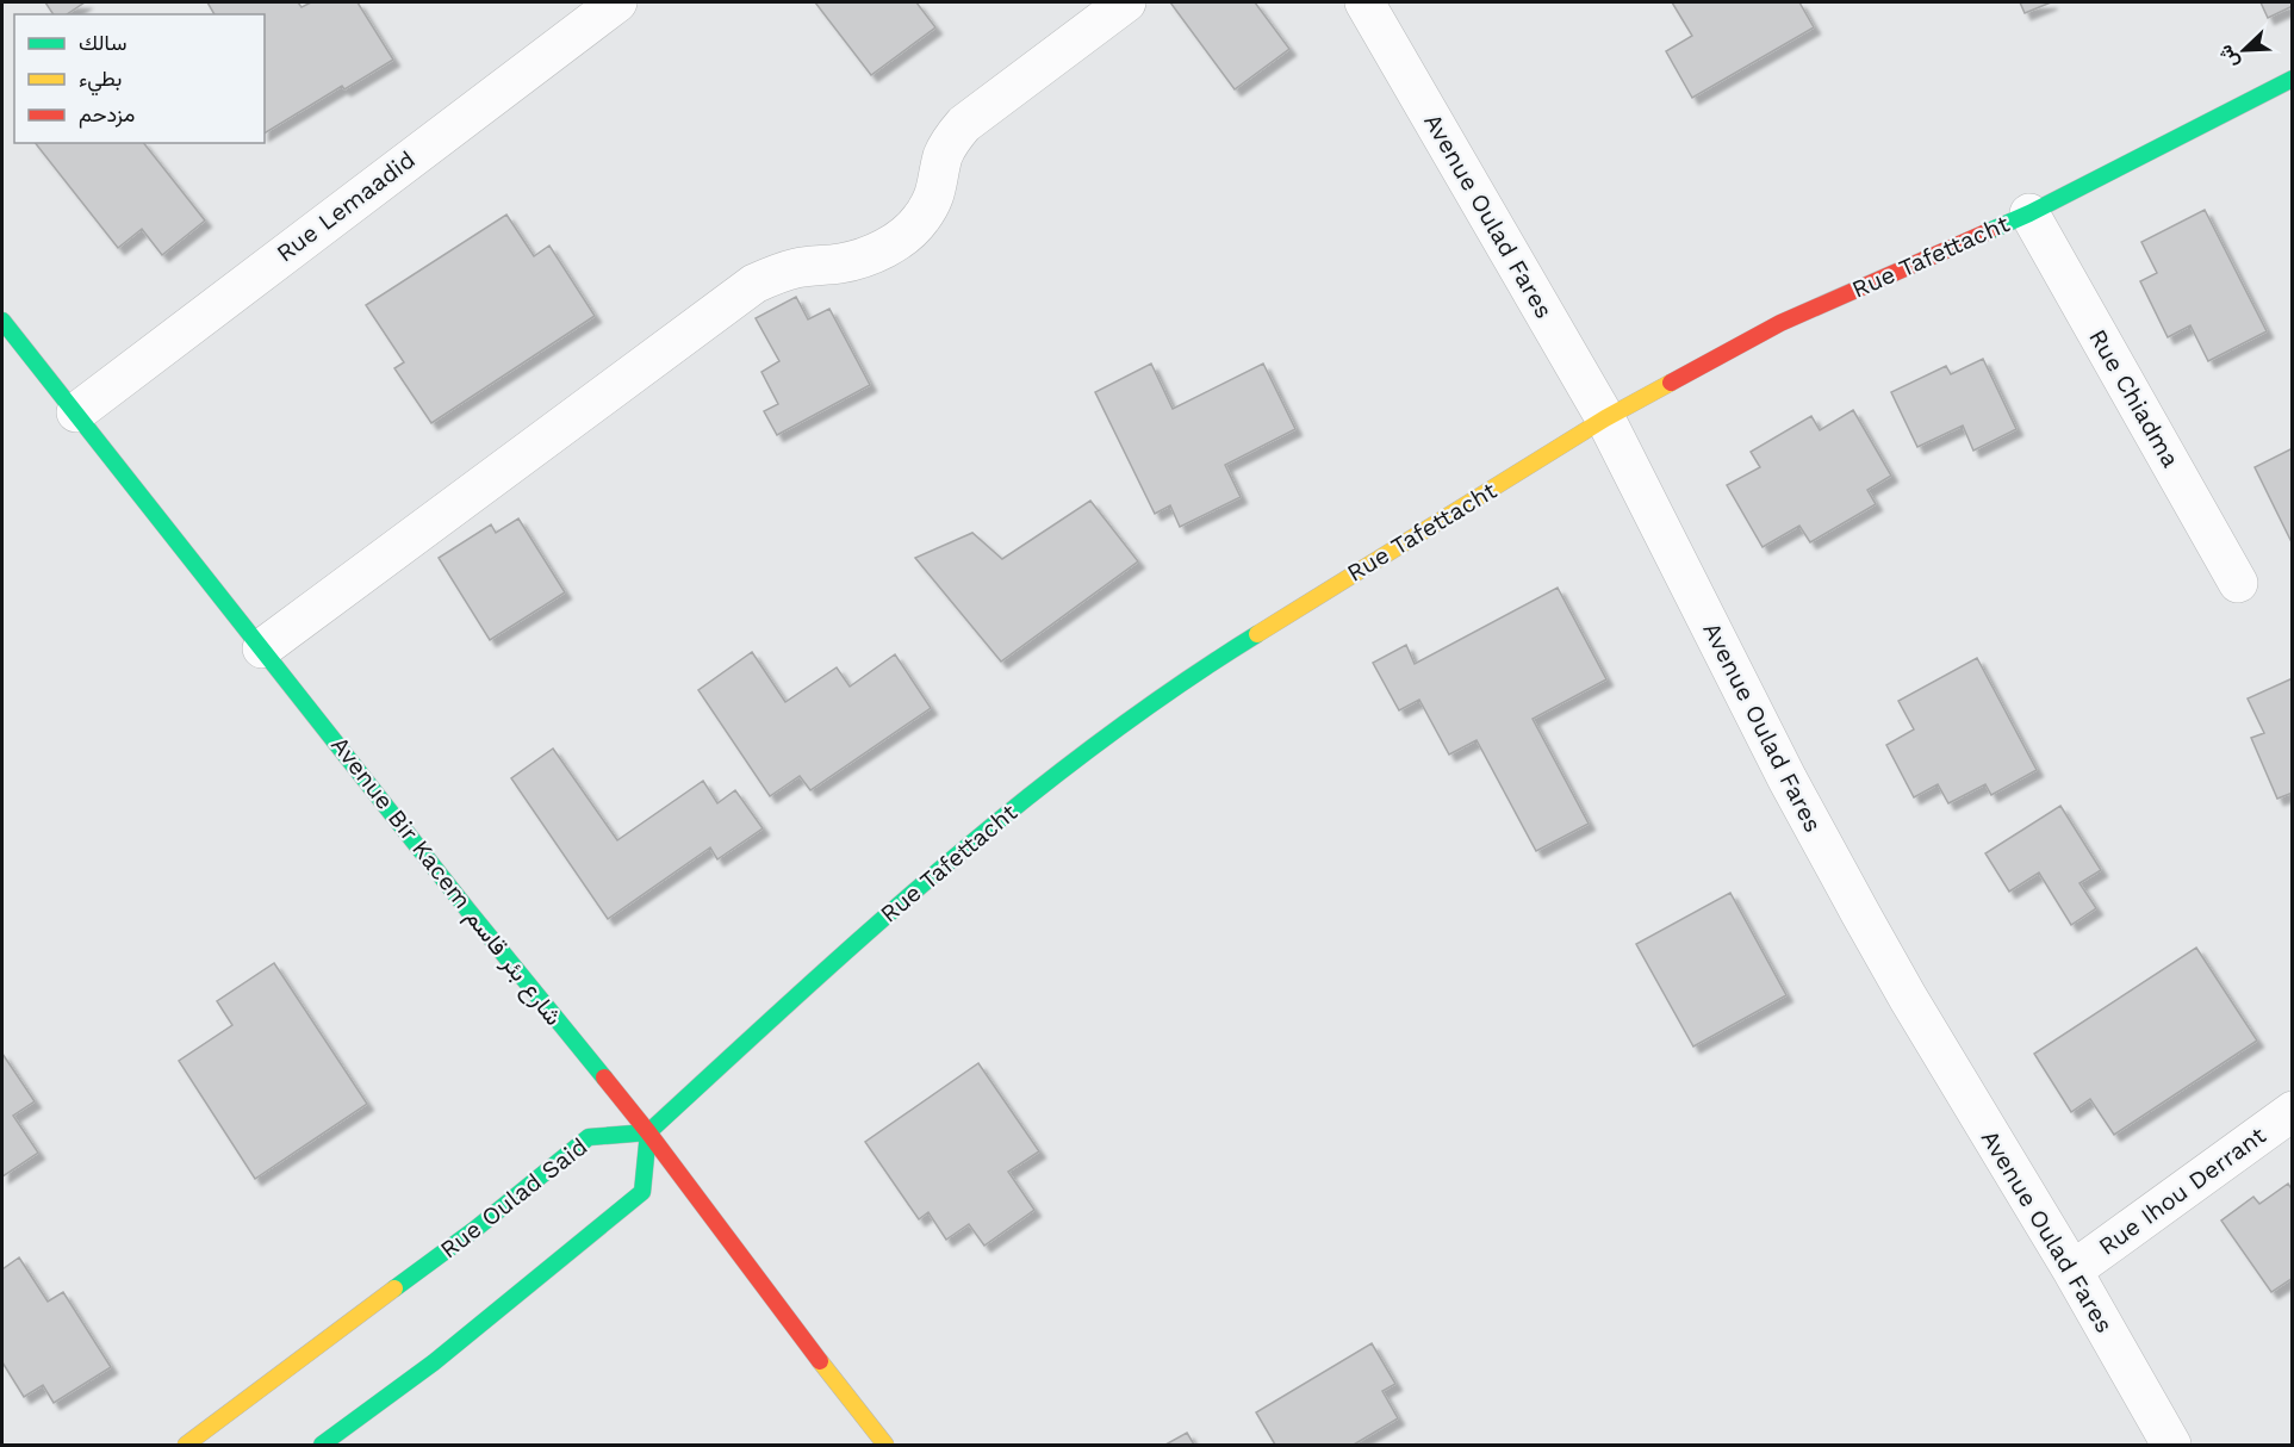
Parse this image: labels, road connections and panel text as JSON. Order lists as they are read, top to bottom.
{
  "streets": {
    "street": [
      "Rue Lemaadid",
      "Avenue Oulad Fares",
      "Rue Tafettacht",
      "Rue Chiadma",
      "Avenue Bir Kacem شارع بئر قاسم",
      "Rue Ihou Derrant",
      "Rue Oulad Said"
    ]
  },
  "crossings": [
    ["Rue Lemaadid", "Avenue Bir Kacem شارع بئر قاسم"],
    ["Avenue Oulad Fares", "Rue Tafettacht"],
    ["Avenue Oulad Fares", "Rue Ihou Derrant"],
    ["Rue Tafettacht", "Rue Chiadma"],
    ["Rue Tafettacht", "Avenue Bir Kacem شارع بئر قاسم"],
    ["Rue Tafettacht", "Rue Oulad Said"],
    ["Avenue Bir Kacem شارع بئر قاسم", "Rue Oulad Said"]
  ],
  "legend": ["سالك", "بطيء", "مزدحم"],
  "north": "bottom left"
}
